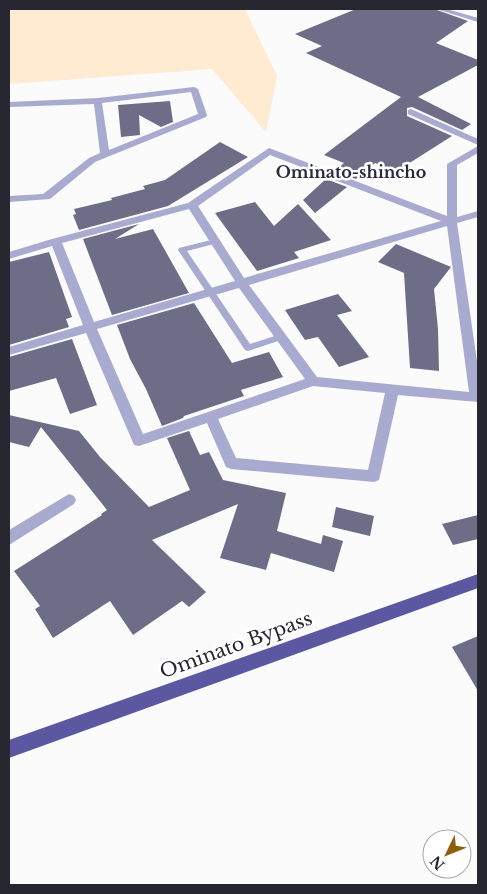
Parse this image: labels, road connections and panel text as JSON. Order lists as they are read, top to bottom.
{
  "streets": {
    "highway": ["Ominato Bypass"]
  },
  "districts": ["Ominato-shincho"],
  "north": "bottom left"
}
